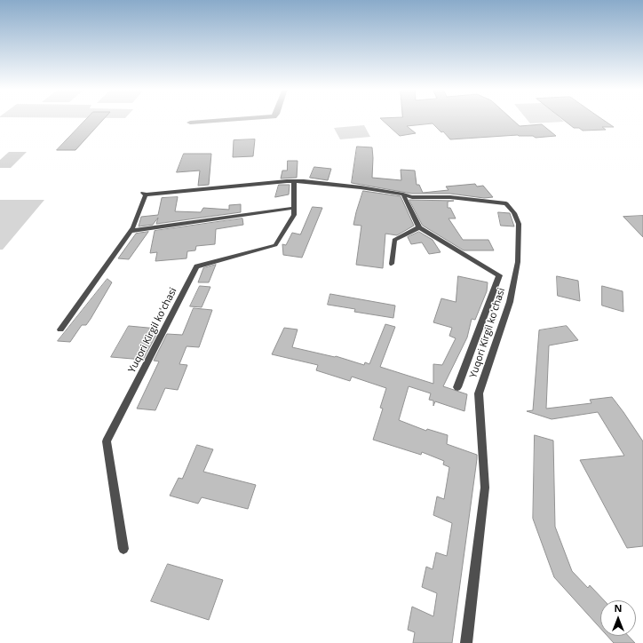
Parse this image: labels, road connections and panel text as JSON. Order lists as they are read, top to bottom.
{
  "streets": {
    "street": ["Yuqori Kirgil koʻchasi"]
  },
  "north": "top"
}
